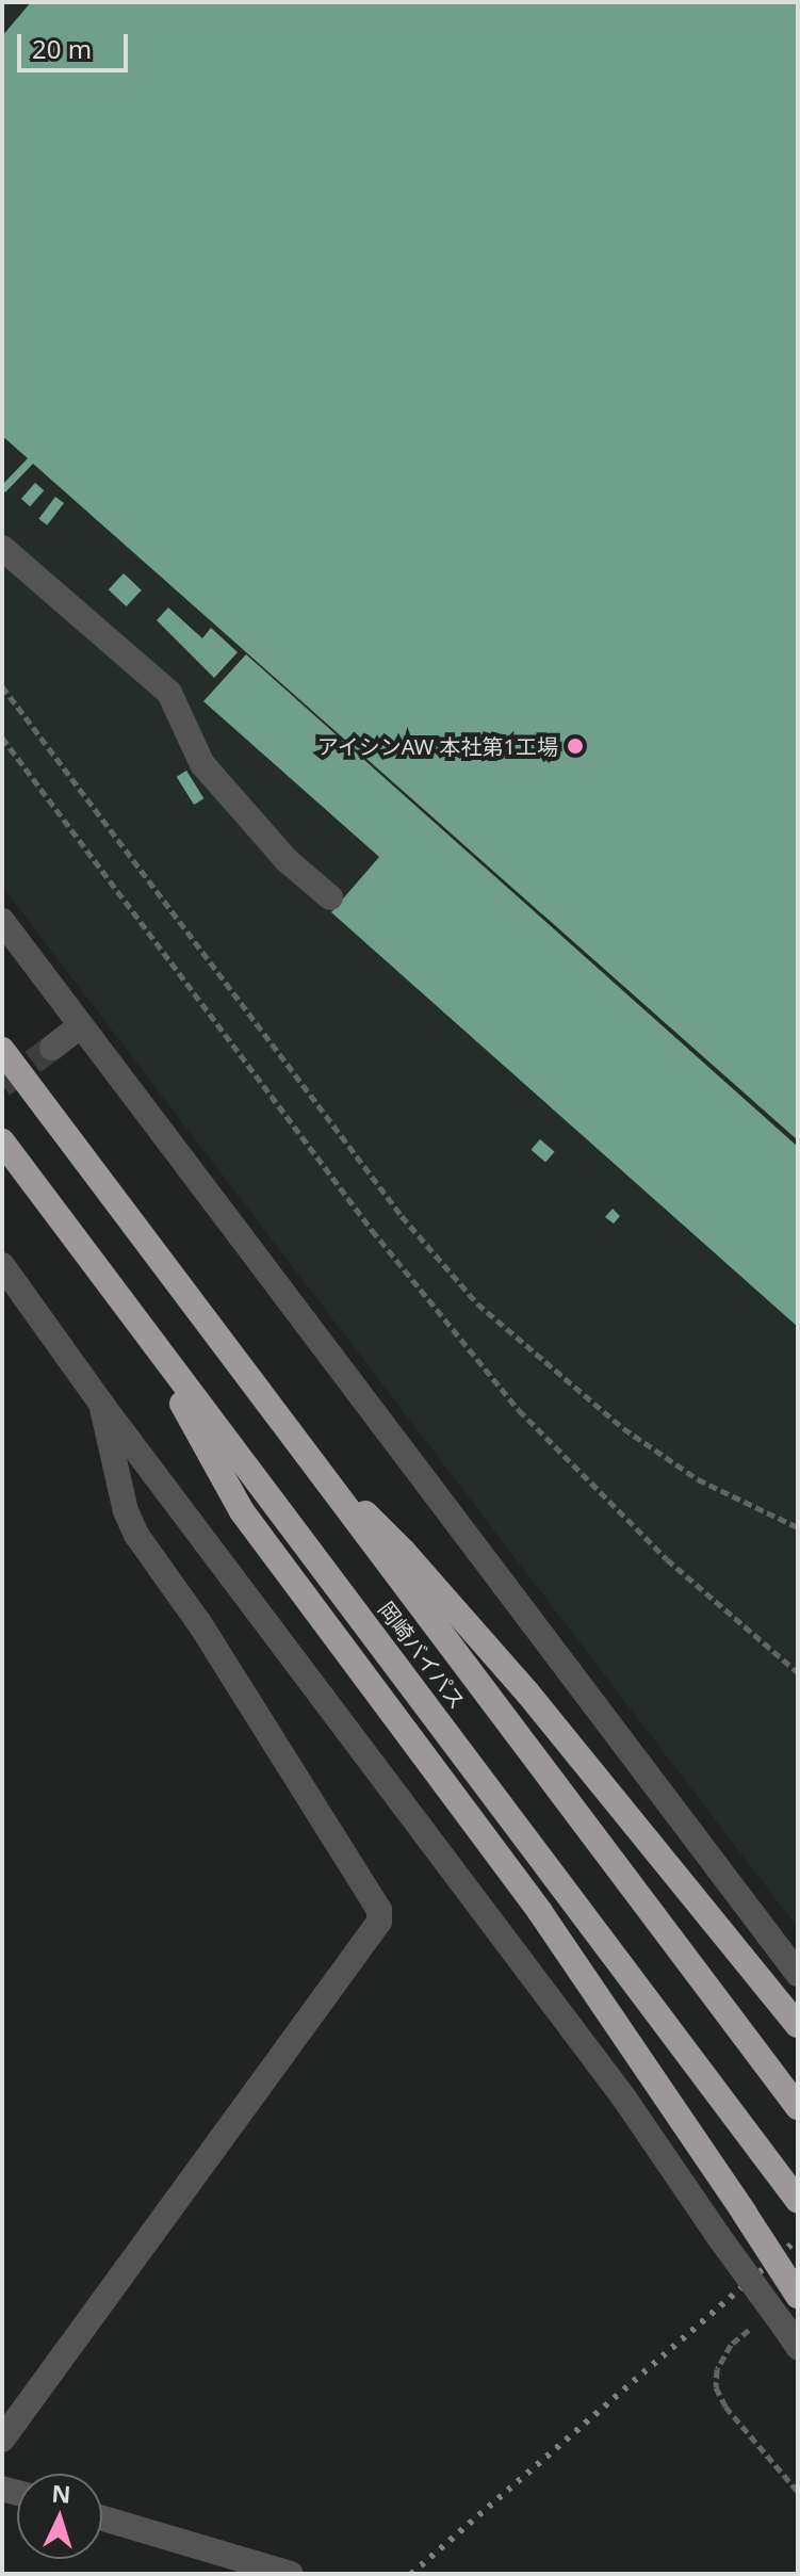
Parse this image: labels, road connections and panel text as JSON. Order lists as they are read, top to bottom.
{
  "streets": {
    "highway": ["岡崎バイパス"]
  },
  "places": ["アイシンAW 本社第1工場"],
  "scale_bar": "20 m",
  "north": "top"
}
